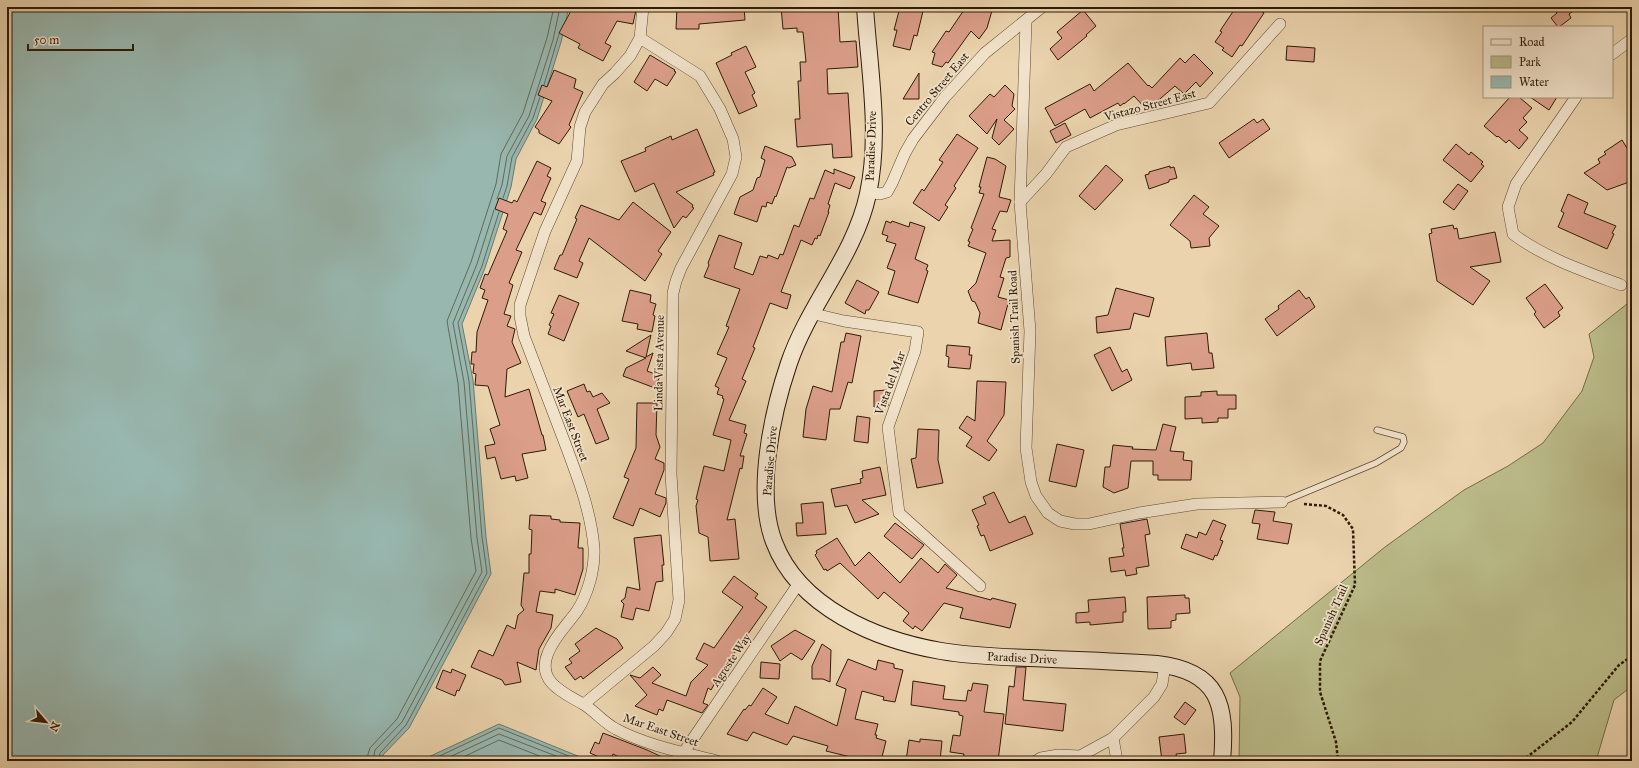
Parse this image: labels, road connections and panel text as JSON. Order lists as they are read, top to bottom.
{
  "streets": {
    "street": [
      "Centro Street East",
      "Vistazo Street East",
      "Paradise Drive",
      "Spanish Trail Road",
      "Linda Vista Avenue",
      "Vista del Mar",
      "Mar East Street",
      "Agreste Way"
    ],
    "path": ["Spanish Trail"]
  },
  "crossings": [
    ["Centro Street East", "Paradise Drive"],
    ["Centro Street East", "Spanish Trail Road"],
    ["Vistazo Street East", "Spanish Trail Road"],
    ["Paradise Drive", "Vista del Mar"],
    ["Paradise Drive", "Agreste Way"],
    ["Spanish Trail Road", "Spanish Trail"],
    ["Linda Vista Avenue", "Mar East Street"],
    ["Mar East Street", "Agreste Way"]
  ],
  "legend": ["Road", "Park", "Water"],
  "scale_bar": "50 m",
  "north": "bottom right"
}
